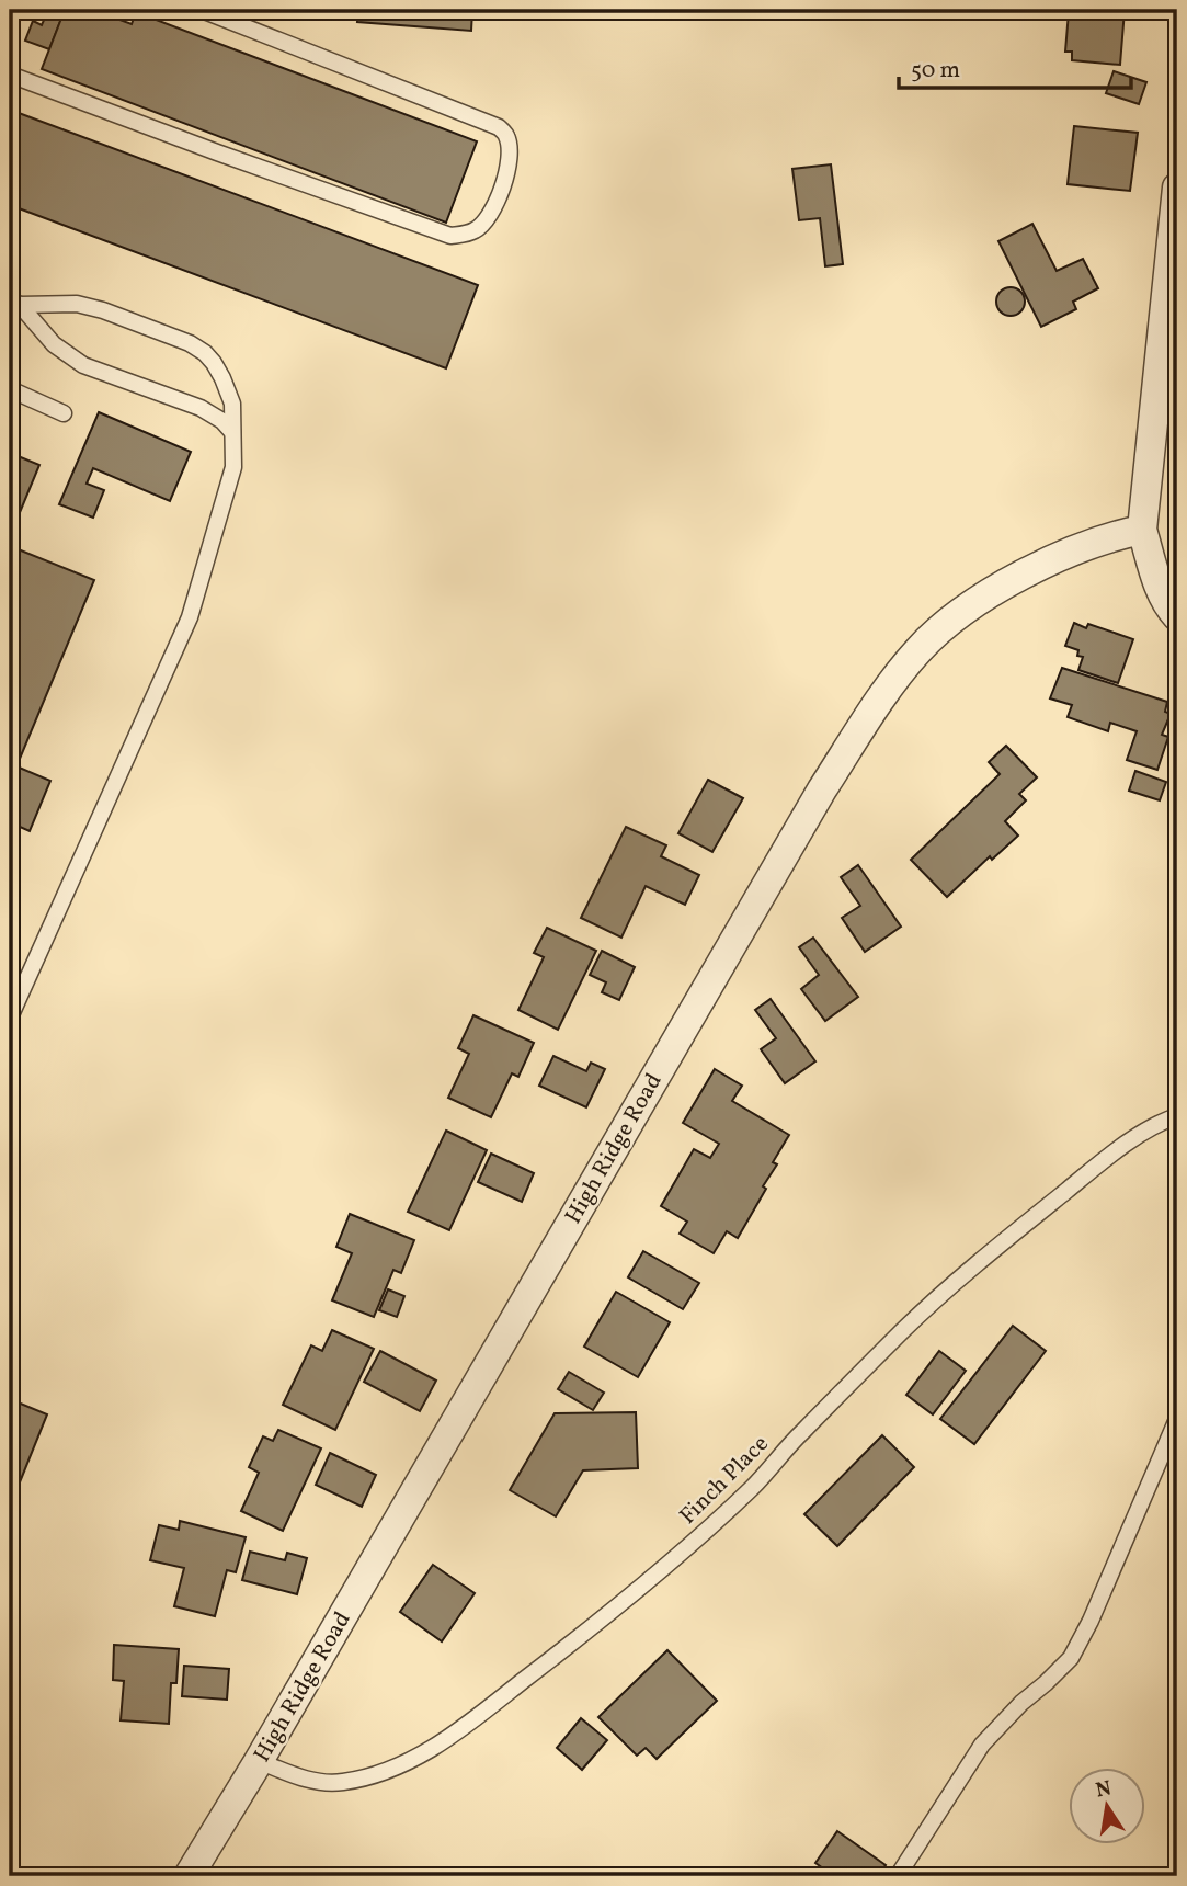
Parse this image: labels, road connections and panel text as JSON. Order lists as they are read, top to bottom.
{
  "streets": {
    "street": ["High Ridge Road"],
    "lane": ["Finch Place"]
  },
  "crossings": [
    ["High Ridge Road", "Finch Place"]
  ],
  "scale_bar": "50 m",
  "north": "top"
}
